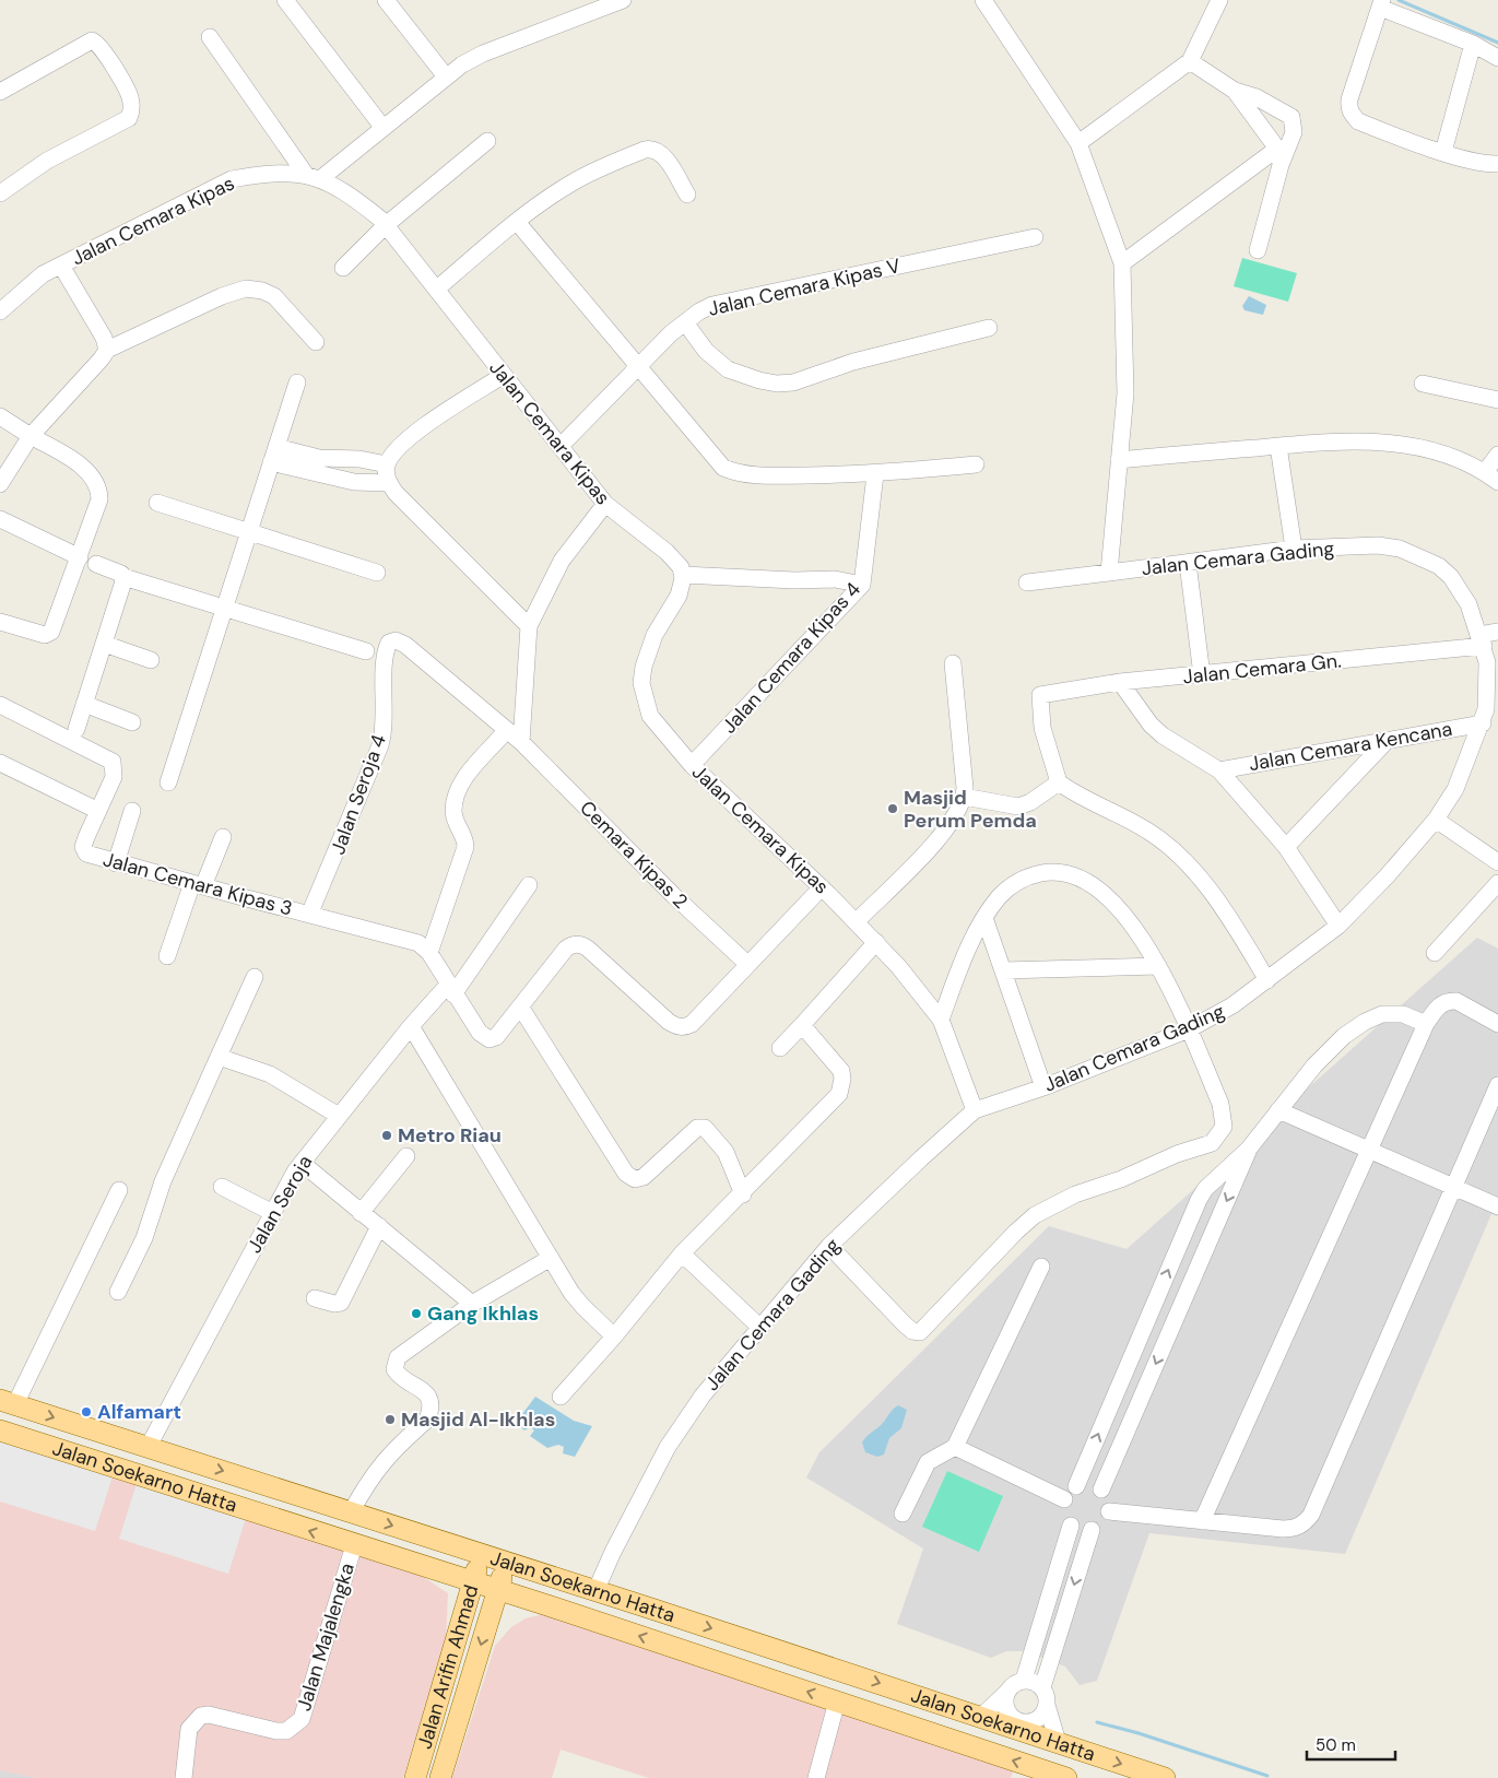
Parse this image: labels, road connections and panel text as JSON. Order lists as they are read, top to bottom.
{
  "streets": {
    "main road": ["Jalan Soekarno Hatta", "Jalan Arifin Ahmad"],
    "street": [
      "Jalan Cemara Kipas",
      "Jalan Cemara Kipas V",
      "Jalan Cemara Gading",
      "Jalan Cemara Kipas 4",
      "Jalan Cemara Gn.",
      "Jalan Cemara Kencana",
      "Jalan Seroja 4",
      "Cemara Kipas 2",
      "Jalan Cemara Kipas 3",
      "Jalan Seroja",
      "Jalan Majalengka"
    ]
  },
  "crossings": [
    ["Jalan Cemara Kipas", "Jalan Cemara Kipas V"],
    ["Jalan Cemara Kipas", "Jalan Cemara Gading"],
    ["Jalan Cemara Kipas", "Jalan Cemara Kipas 4"],
    ["Jalan Cemara Kipas", "Jalan Cemara Kipas 3"],
    ["Jalan Cemara Gading", "Jalan Cemara Gn."],
    ["Jalan Cemara Gading", "Jalan Cemara Kencana"],
    ["Jalan Cemara Gading", "Jalan Soekarno Hatta"],
    ["Jalan Seroja 4", "Cemara Kipas 2"],
    ["Jalan Seroja 4", "Jalan Cemara Kipas 3"],
    ["Cemara Kipas 2", "Jalan Cemara Kipas 3"],
    ["Jalan Cemara Kipas 3", "Jalan Seroja"],
    ["Jalan Seroja", "Jalan Soekarno Hatta"],
    ["Jalan Soekarno Hatta", "Jalan Majalengka"],
    ["Jalan Soekarno Hatta", "Jalan Arifin Ahmad"]
  ],
  "places": [
    "Masjid Perum Pemda",
    "Metro Riau",
    "Gang Ikhlas",
    "Alfamart",
    "Masjid Al-Ikhlas"
  ],
  "scale_bar": "50 m"
}
